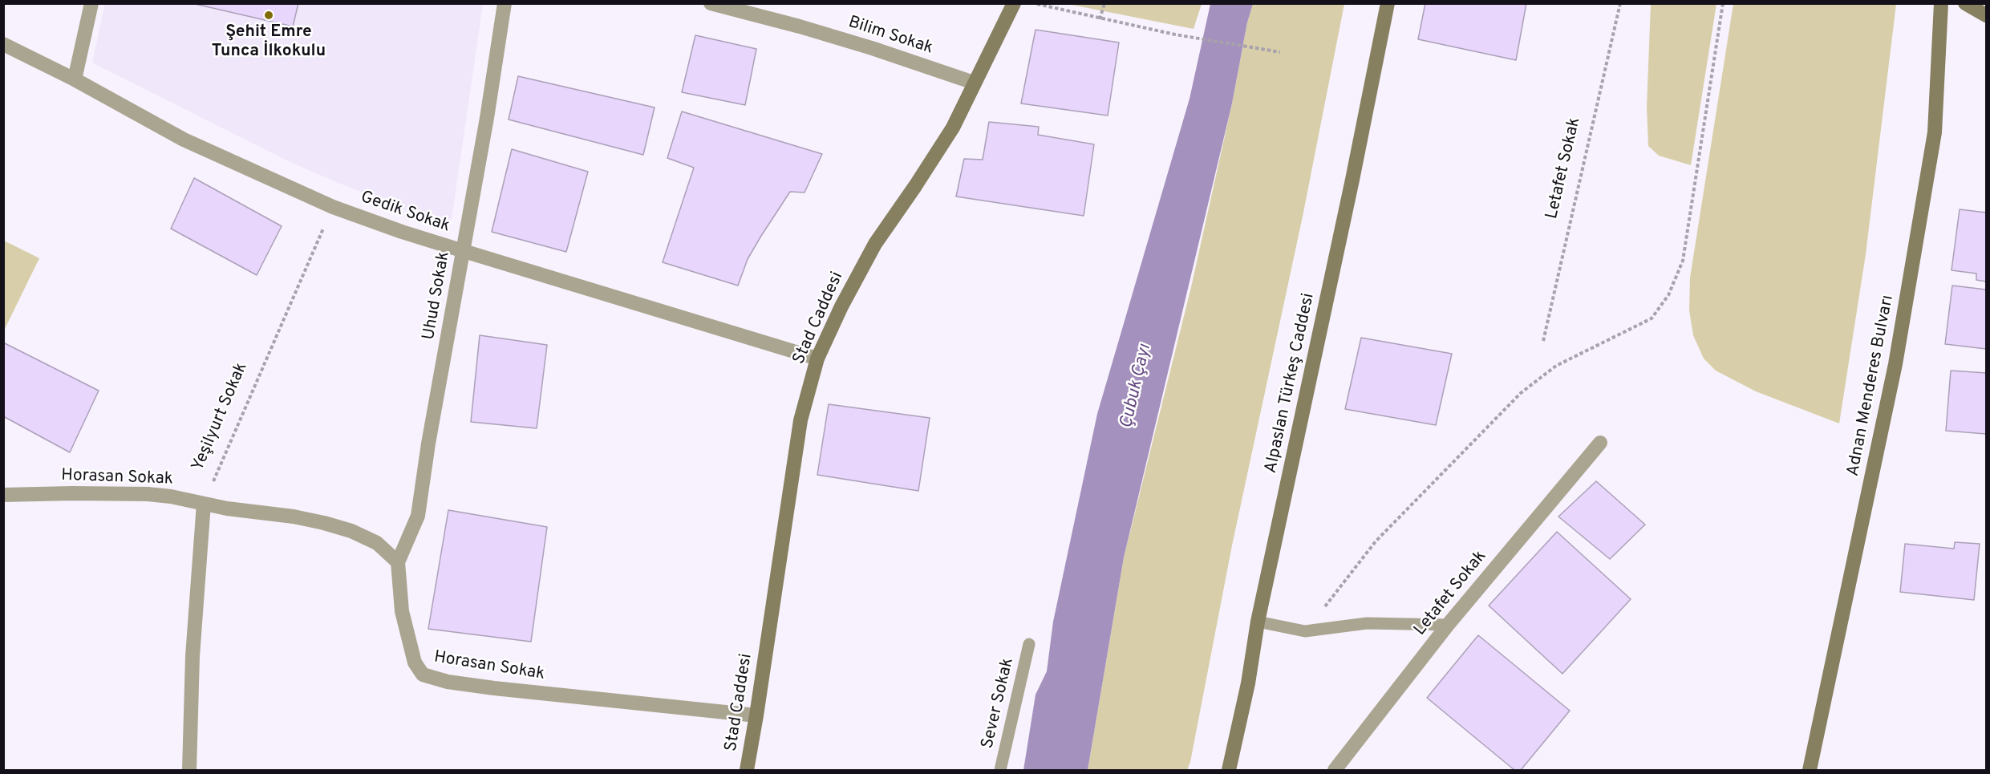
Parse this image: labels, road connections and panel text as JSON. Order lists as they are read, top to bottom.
{
  "streets": {
    "main road": ["Stad Caddesi", "Alpaslan Türkeş Caddesi", "Adnan Menderes Bulvarı"],
    "street": [
      "Bilim Sokak",
      "Letafet Sokak",
      "Gedik Sokak",
      "Uhud Sokak",
      "Horasan Sokak"
    ],
    "lane": ["Sever Sokak"],
    "path": ["Yeşilyurt Sokak"]
  },
  "crossings": [
    ["Bilim Sokak", "Stad Caddesi"],
    ["Gedik Sokak", "Uhud Sokak"],
    ["Gedik Sokak", "Stad Caddesi"],
    ["Gedik Sokak", "Yeşilyurt Sokak"],
    ["Uhud Sokak", "Horasan Sokak"],
    ["Stad Caddesi", "Horasan Sokak"],
    ["Yeşilyurt Sokak", "Horasan Sokak"]
  ],
  "water": ["Çubuk Çayı"],
  "places": ["Şehit Emre Tunca İlkokulu"]
}
